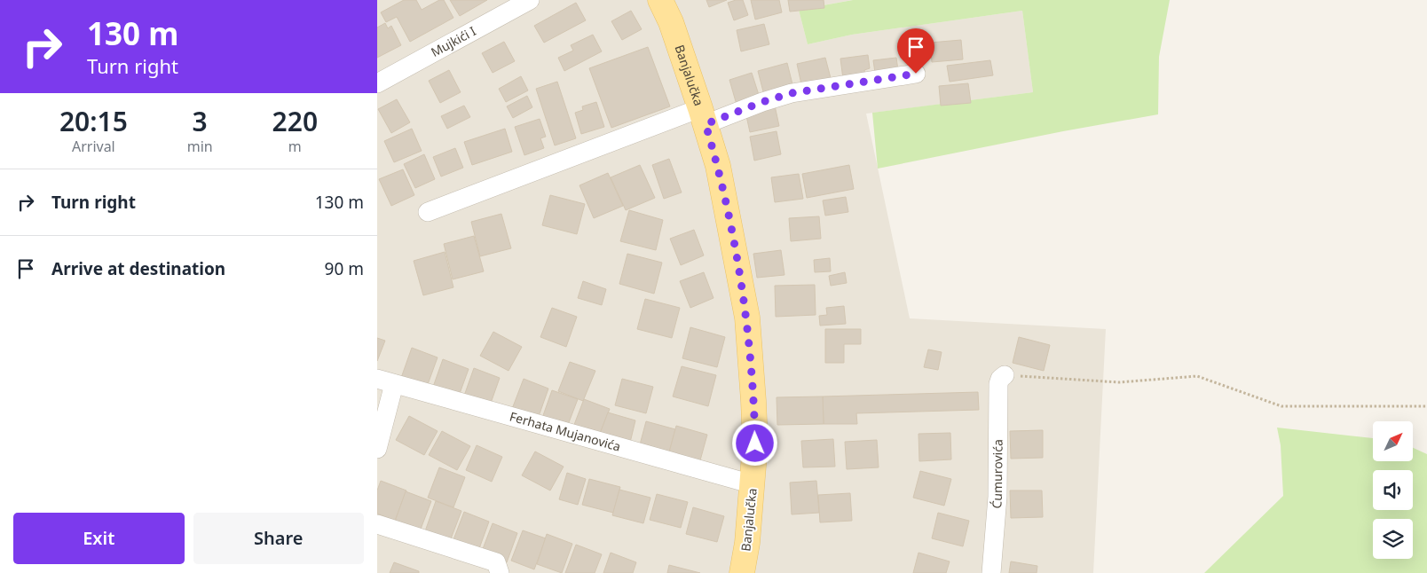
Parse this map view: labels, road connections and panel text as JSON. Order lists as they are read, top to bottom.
{
  "streets": {
    "main road": ["Banjalučka"],
    "street": ["Mujkići I", "Ferhata Mujanovića", "Ćumurovića"]
  },
  "crossings": [
    ["Banjalučka", "Ferhata Mujanovića"]
  ],
  "north": "top right",
  "page": {
    "turn": ["130 m", "Turn right"],
    "eta": [
      "20:15",
      "Arrival",
      "3",
      "min",
      "220",
      "m"
    ],
    "list": [
      {
        "name": "Turn right",
        "value": "130 m"
      },
      {
        "name": "Arrive at destination",
        "value": "90 m"
      }
    ],
    "buttons": ["Exit", "Share"]
  }
}
